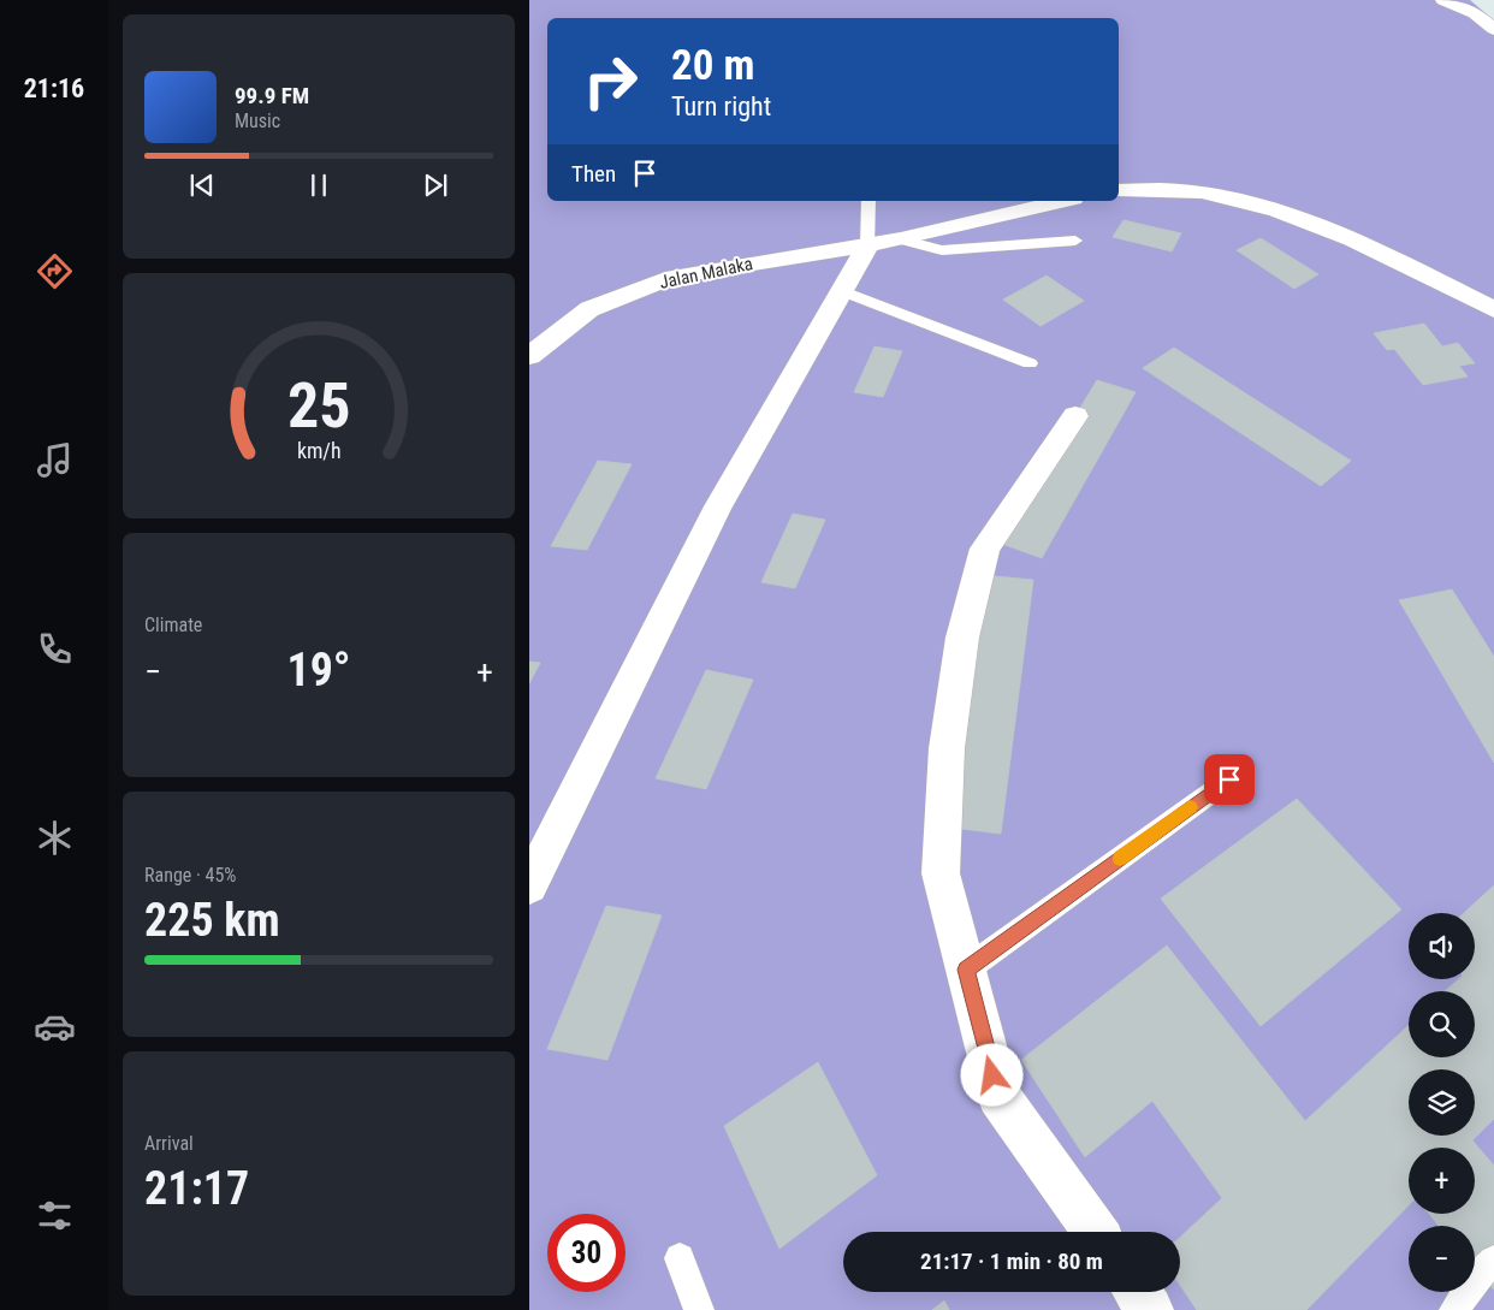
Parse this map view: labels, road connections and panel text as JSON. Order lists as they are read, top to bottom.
{
  "streets": {
    "street": ["Jalan Malaka"]
  },
  "page": {
    "tabs": "21:16",
    "turn": ["20 m", "Turn right"],
    "song": ["99.9 FM", "Music"],
    "then": "Then",
    "tile": [
      "Climate",
      ["Range · 45%", "225 km"],
      ["Arrival", "21:17"]
    ],
    "heat": ["−", "19°", "+"],
    "map_buttons": ["+", "−"],
    "limit": "30",
    "trip": "21:17 · 1 min · 80 m",
    "gauge": ["25", "km/h"]
  }
}
